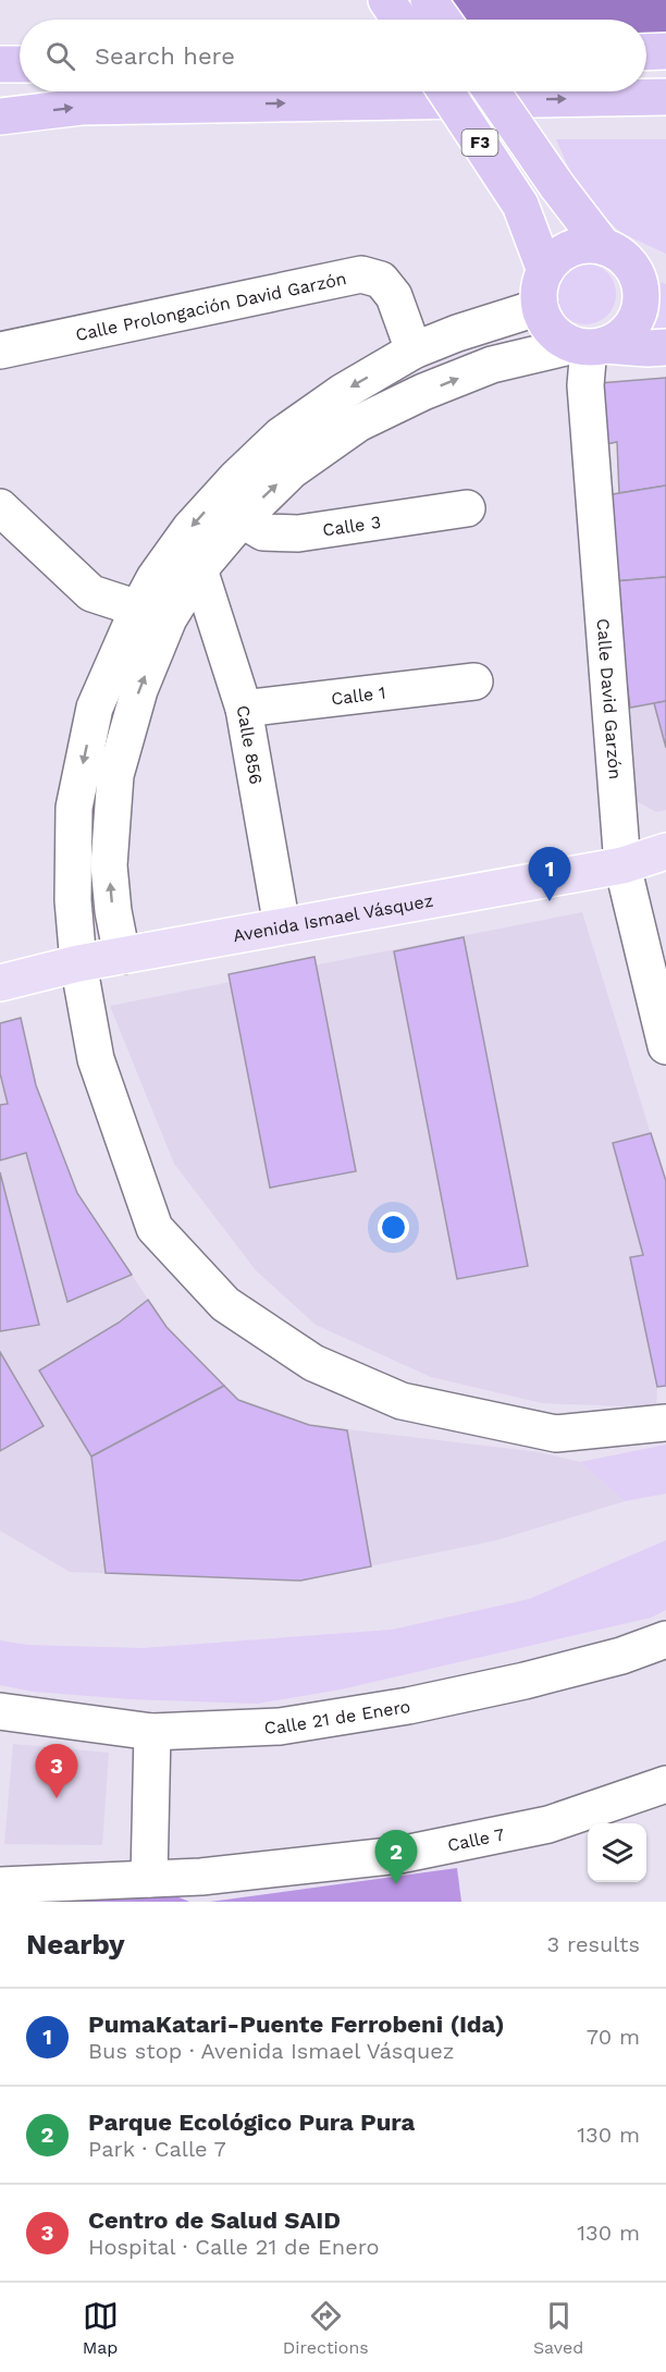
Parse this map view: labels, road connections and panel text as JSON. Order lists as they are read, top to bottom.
{
  "streets": {
    "highway": ["F3"],
    "main road": ["Avenida Ismael Vásquez"],
    "street": [
      "Calle Prolongación David Garzón",
      "Calle 3",
      "Calle 1",
      "Calle David Garzón",
      "Calle 856",
      "Calle 21 de Enero",
      "Calle 7"
    ]
  },
  "crossings": [
    ["F3", "Calle David Garzón"],
    ["Calle 1", "Calle 856"],
    ["Calle David Garzón", "Avenida Ismael Vásquez"],
    ["Calle 856", "Avenida Ismael Vásquez"]
  ],
  "page": {
    "search": "Search here",
    "pins": ["1", "3", "2"],
    "heading": ["Nearby", "3 results"],
    "list": [
      {
        "mark": "1",
        "name": "PumaKatari-Puente Ferrobeni (Ida)",
        "note": "Bus stop · Avenida Ismael Vásquez",
        "value": "70 m"
      },
      {
        "mark": "2",
        "name": "Parque Ecológico Pura Pura",
        "note": "Park · Calle 7",
        "value": "130 m"
      },
      {
        "mark": "3",
        "name": "Centro de Salud SAID",
        "note": "Hospital · Calle 21 de Enero",
        "value": "130 m"
      }
    ],
    "nav": ["Map", "Directions", "Saved"]
  }
}
